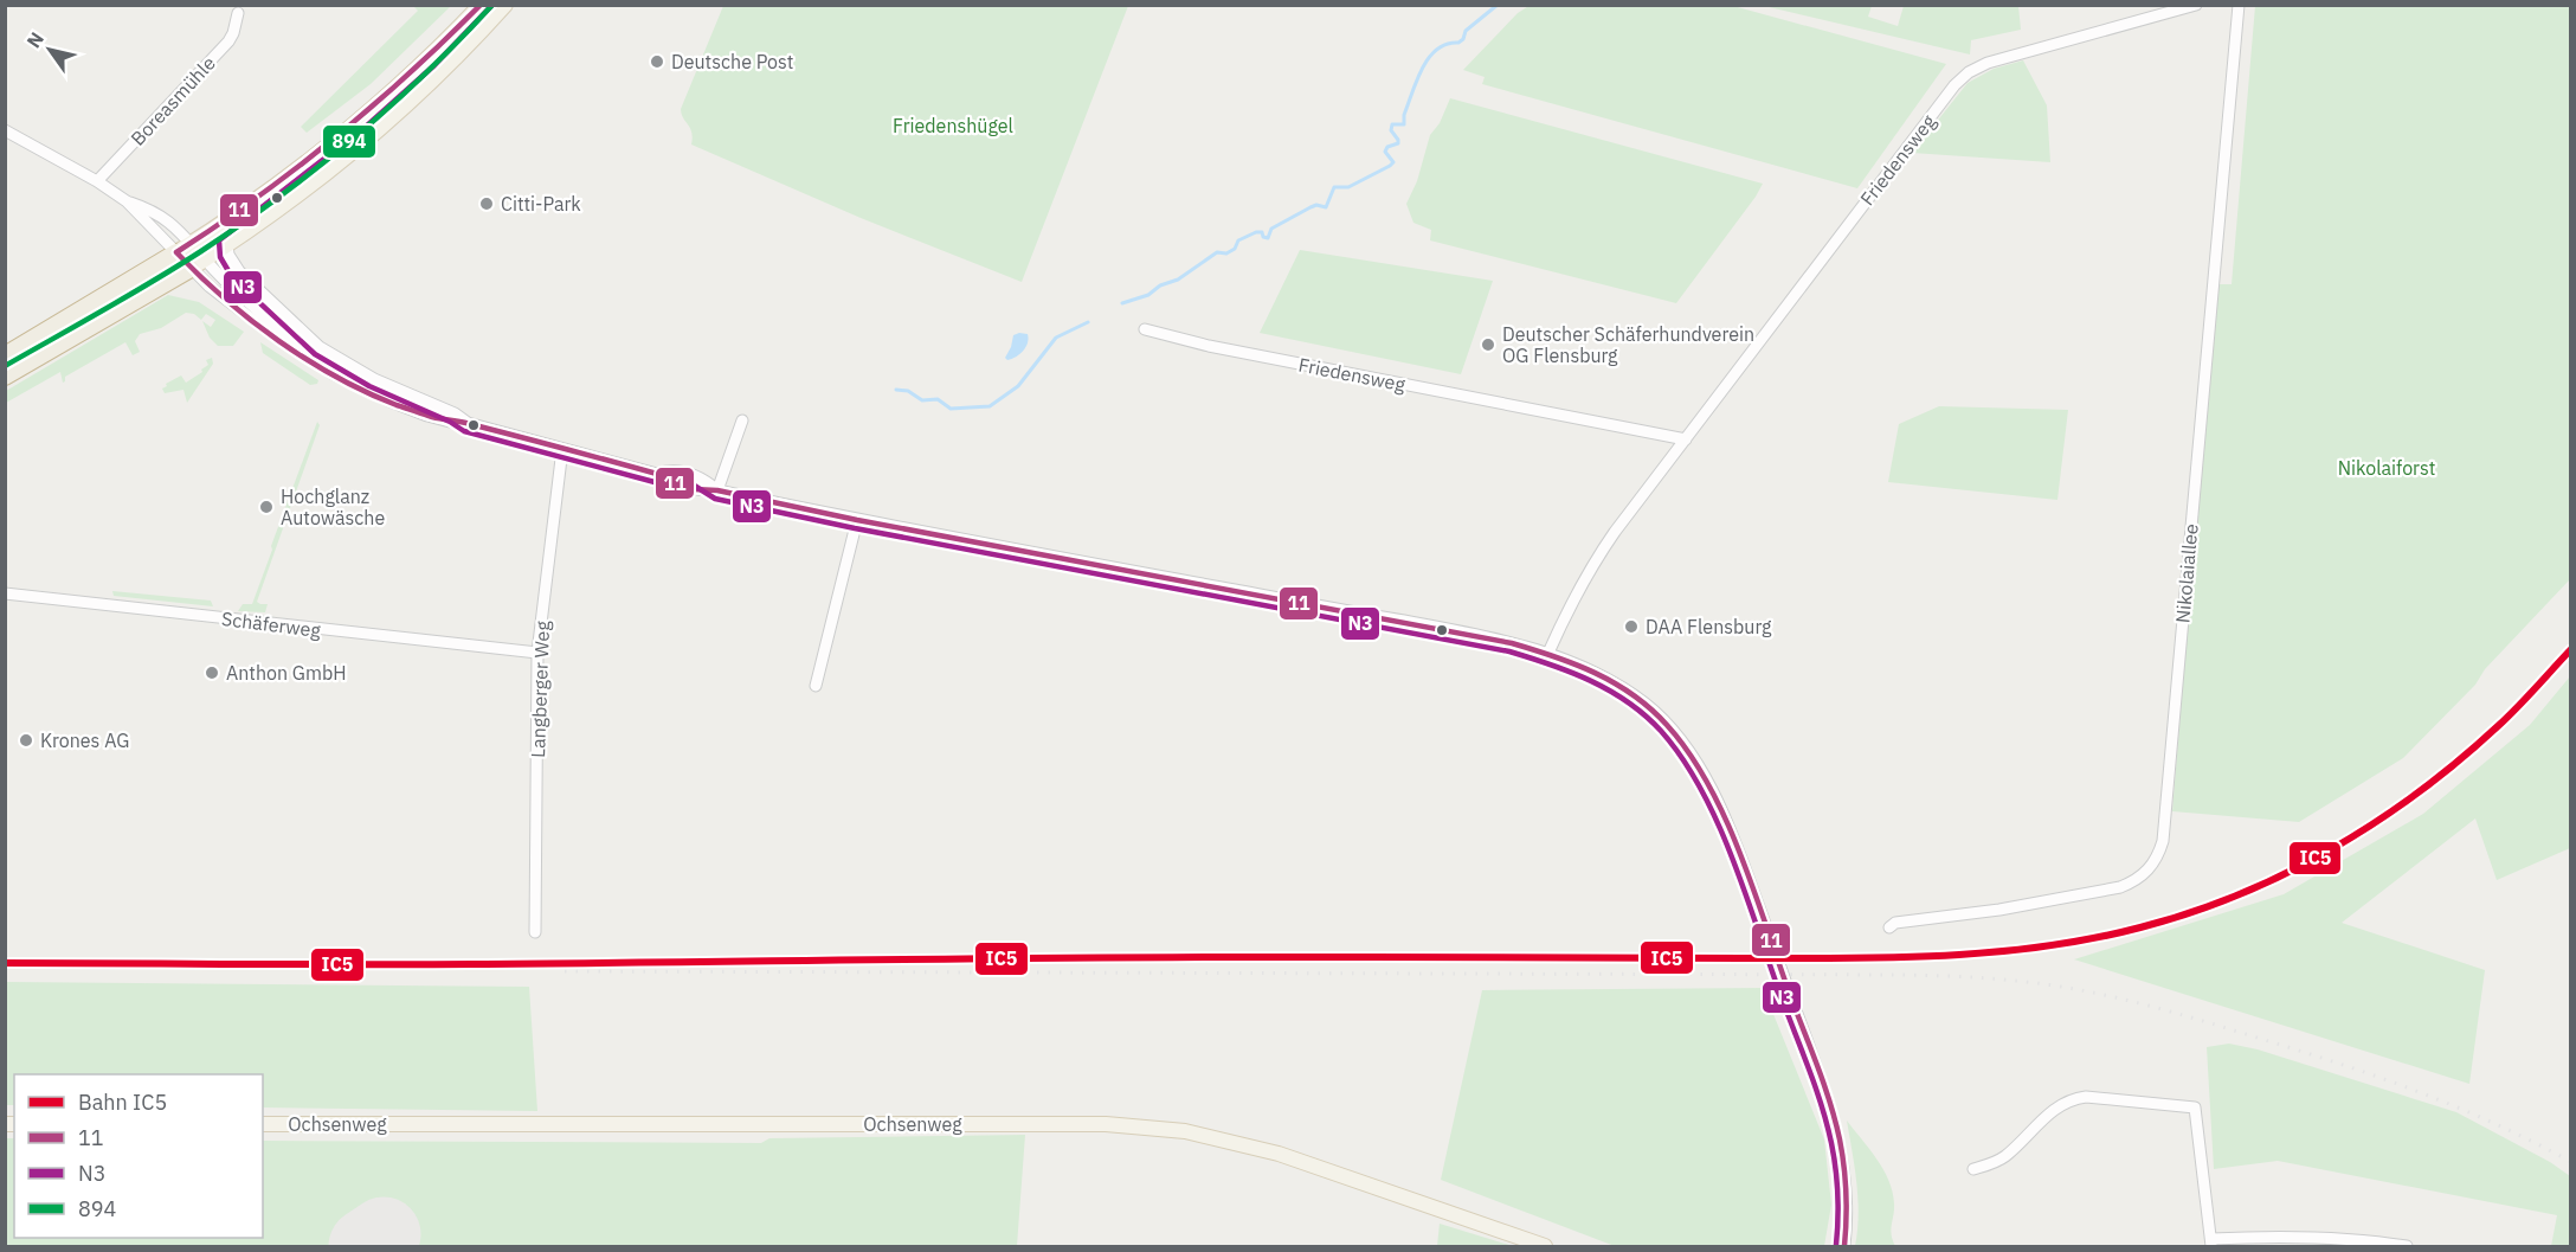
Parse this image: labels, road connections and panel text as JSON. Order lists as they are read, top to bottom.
{
  "streets": {
    "main road": ["Ochsenweg"],
    "street": [
      "Boreasmühle",
      "Friedensweg",
      "Nikolaiallee",
      "Schäferweg",
      "Langberger Weg"
    ]
  },
  "crossings": [
    ["Schäferweg", "Langberger Weg"]
  ],
  "parks": ["Friedenshügel", "Nikolaiforst"],
  "places": [
    "Deutsche Post",
    "Citti-Park",
    "Deutscher Schäferhundverein OG Flensburg",
    "Hochglanz Autowäsche",
    "DAA Flensburg",
    "Anthon GmbH",
    "Krones AG"
  ],
  "lines": [
    "transit line 11",
    "transit line N3",
    "transit line 894",
    "rail line IC5"
  ],
  "legend": [
    "Bahn IC5",
    "11",
    "N3",
    "894"
  ],
  "north": "top left"
}
